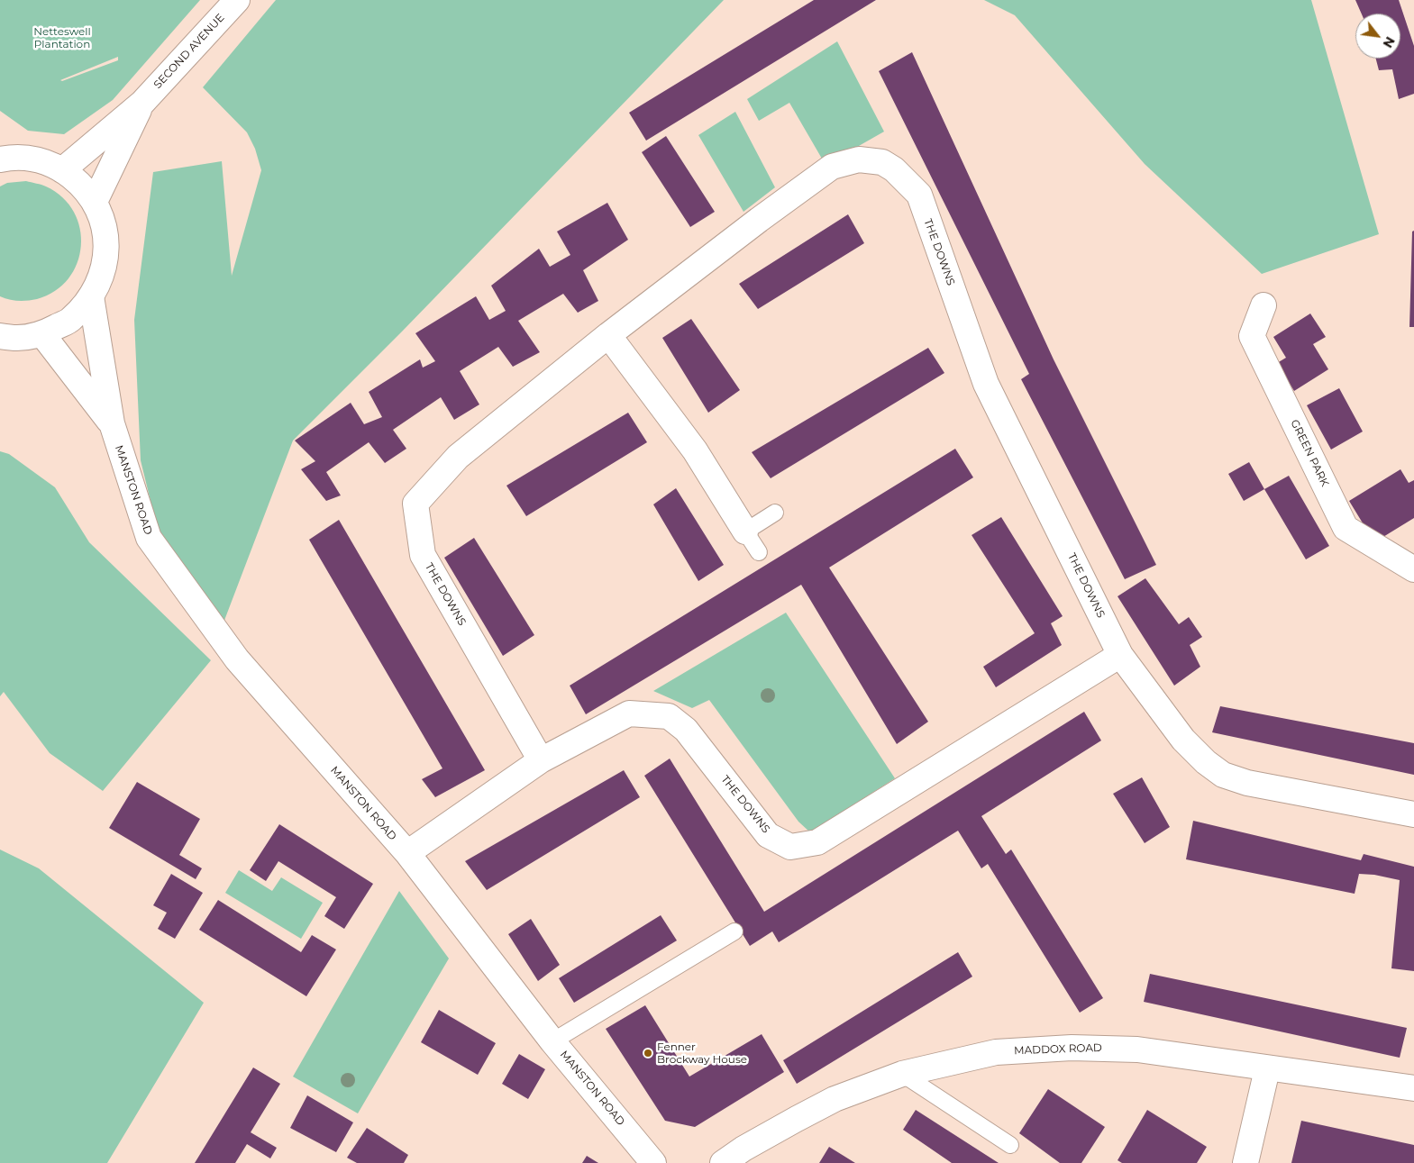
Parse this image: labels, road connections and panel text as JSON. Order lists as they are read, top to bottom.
{
  "streets": {
    "street": [
      "SECOND AVENUE",
      "THE DOWNS",
      "GREEN PARK",
      "MANSTON ROAD",
      "MADDOX ROAD"
    ]
  },
  "crossings": [
    ["THE DOWNS", "MANSTON ROAD"]
  ],
  "parks": ["Netteswell Plantation"],
  "places": ["Fenner Brockway House"],
  "north": "bottom right"
}
